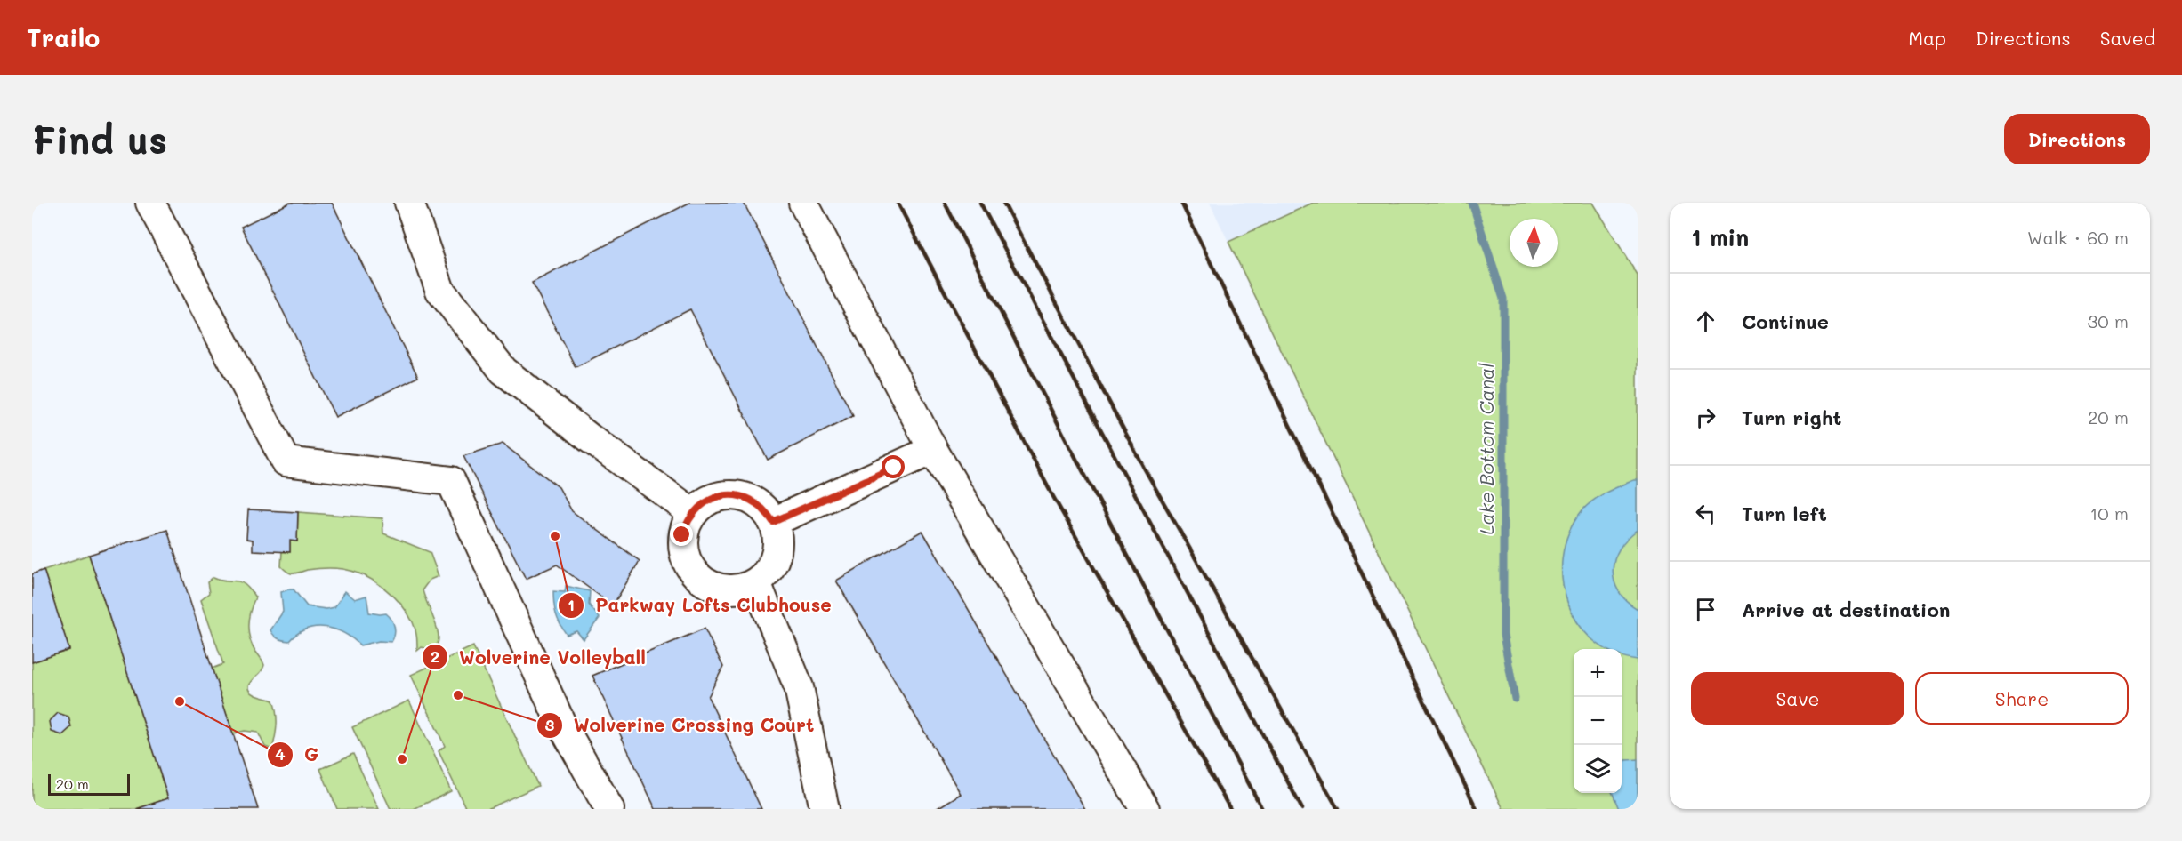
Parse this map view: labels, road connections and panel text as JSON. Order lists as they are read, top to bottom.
{
  "water": ["Lake Bottom Canal"],
  "places": [
    "Parkway Lofts Clubhouse",
    "Wolverine Crossing Court",
    "G",
    "Wolverine Volleyball"
  ],
  "scale_bar": "20 m",
  "north": "top",
  "page": {
    "header": "Trailo",
    "nav": ["Map", "Directions", "Saved"],
    "buttons": [
      "Directions",
      ["Save", "Share"]
    ],
    "title": "Find us",
    "heading": ["1 min", "Walk · 60 m"],
    "list": [
      ["Continue", "30 m"],
      ["Turn right", "20 m"],
      ["Turn left", "10 m"],
      "Arrive at destination"
    ],
    "map_buttons": ["+", "−"],
    "scale": "20 m"
  }
}
